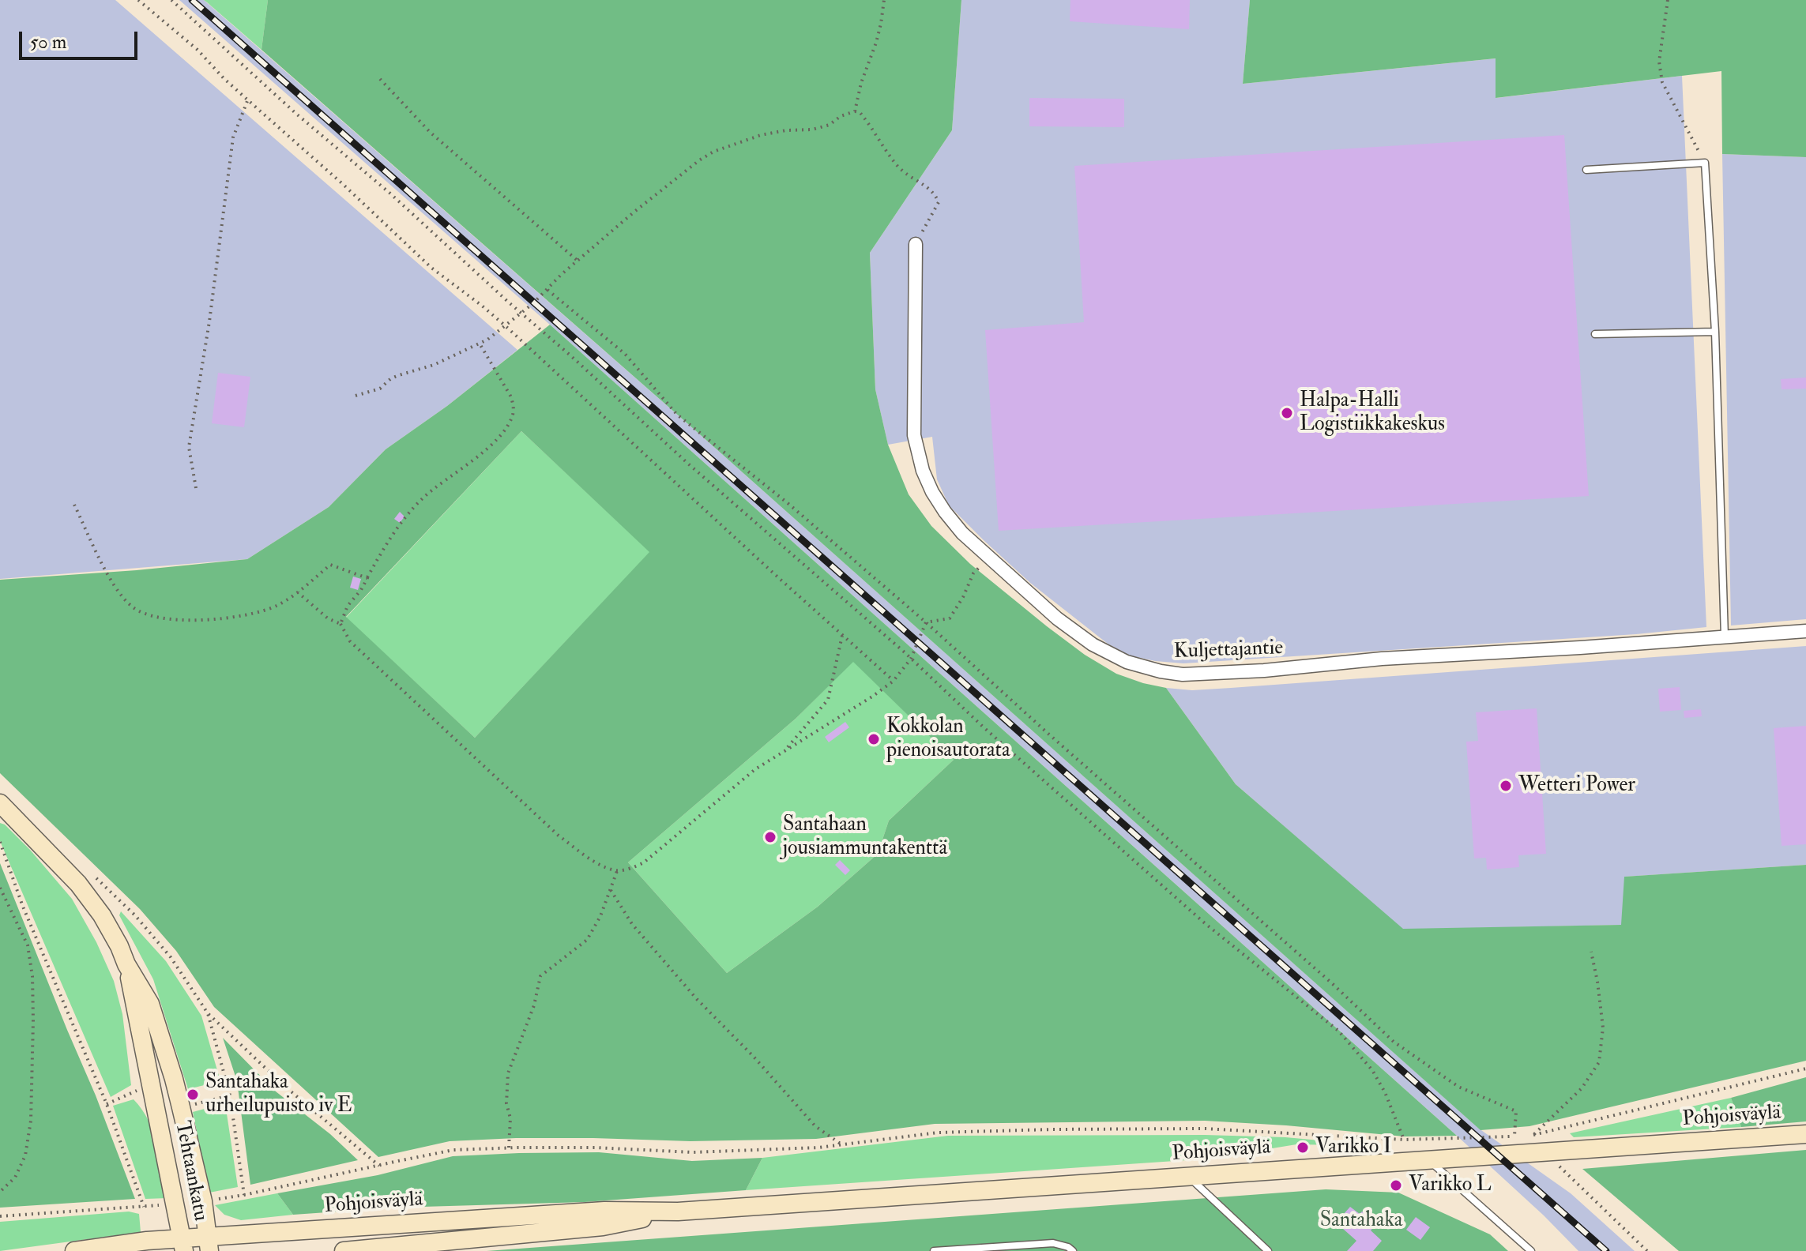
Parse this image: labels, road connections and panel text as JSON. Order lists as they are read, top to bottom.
{
  "streets": {
    "main road": ["Pohjoisväylä", "Tehtaankatu"],
    "street": ["Kuljettajantie"]
  },
  "crossings": [
    ["Pohjoisväylä", "Tehtaankatu"]
  ],
  "parks": ["Santahaka"],
  "places": [
    "Halpa-Halli Logistiikkakeskus",
    "Kokkolan pienoisautorata",
    "Wetteri Power",
    "Santahaan jousiammuntakenttä",
    "Santahaka urheilupuisto iv E",
    "Varikko I",
    "Varikko L"
  ],
  "scale_bar": "50 m"
}
